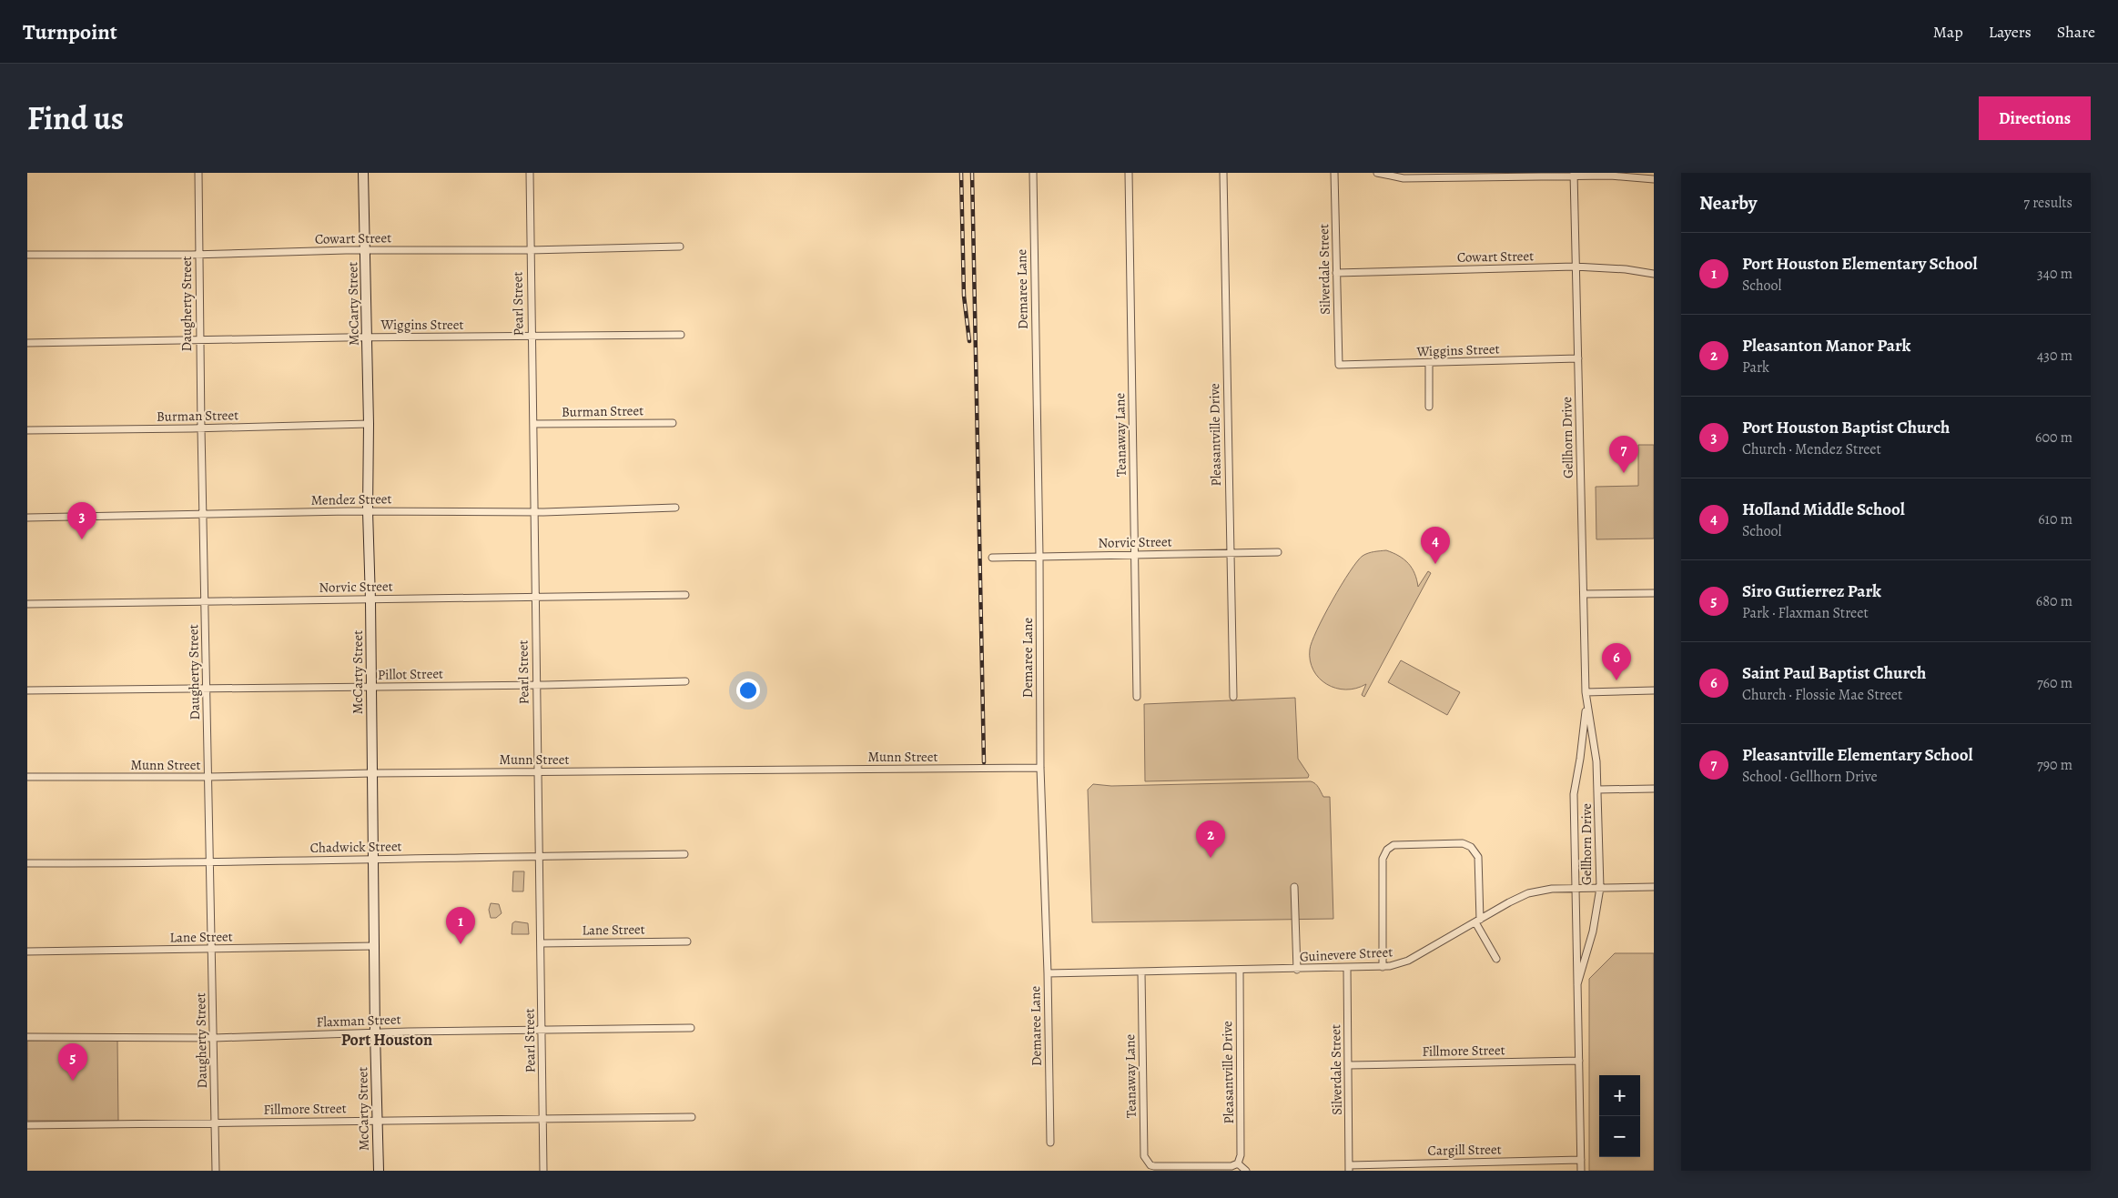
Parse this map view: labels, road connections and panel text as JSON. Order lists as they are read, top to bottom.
{
  "streets": {
    "main road": ["McCarty Street"],
    "street": [
      "Cowart Street",
      "Silverdale Street",
      "Demaree Lane",
      "Daugherty Street",
      "Pearl Street",
      "Wiggins Street",
      "Burman Street",
      "Teanaway Lane",
      "Pleasantville Drive",
      "Gellhorn Drive",
      "Mendez Street",
      "Norvic Street",
      "Pillot Street",
      "Munn Street",
      "Chadwick Street",
      "Lane Street",
      "Guinevere Street",
      "Flaxman Street",
      "Fillmore Street",
      "Cargill Street"
    ]
  },
  "crossings": [
    ["Cowart Street", "Silverdale Street"],
    ["Cowart Street", "Daugherty Street"],
    ["Cowart Street", "McCarty Street"],
    ["Cowart Street", "Pearl Street"],
    ["Cowart Street", "Gellhorn Drive"],
    ["Silverdale Street", "Wiggins Street"],
    ["Silverdale Street", "Guinevere Street"],
    ["Silverdale Street", "Fillmore Street"],
    ["Silverdale Street", "Cargill Street"],
    ["Demaree Lane", "Norvic Street"],
    ["Demaree Lane", "Munn Street"],
    ["Demaree Lane", "Guinevere Street"],
    ["Daugherty Street", "Wiggins Street"],
    ["Daugherty Street", "Burman Street"],
    ["Daugherty Street", "Mendez Street"],
    ["Daugherty Street", "Norvic Street"],
    ["Daugherty Street", "Pillot Street"],
    ["Daugherty Street", "Munn Street"],
    ["Daugherty Street", "Chadwick Street"],
    ["Daugherty Street", "Lane Street"],
    ["Daugherty Street", "Flaxman Street"],
    ["Daugherty Street", "Fillmore Street"],
    ["McCarty Street", "Wiggins Street"],
    ["McCarty Street", "Burman Street"],
    ["McCarty Street", "Mendez Street"],
    ["McCarty Street", "Norvic Street"],
    ["McCarty Street", "Pillot Street"],
    ["McCarty Street", "Munn Street"],
    ["McCarty Street", "Chadwick Street"],
    ["McCarty Street", "Lane Street"],
    ["McCarty Street", "Flaxman Street"],
    ["McCarty Street", "Fillmore Street"],
    ["Pearl Street", "Wiggins Street"],
    ["Pearl Street", "Burman Street"],
    ["Pearl Street", "Mendez Street"],
    ["Pearl Street", "Norvic Street"],
    ["Pearl Street", "Pillot Street"],
    ["Pearl Street", "Munn Street"],
    ["Pearl Street", "Chadwick Street"],
    ["Pearl Street", "Lane Street"],
    ["Pearl Street", "Flaxman Street"],
    ["Pearl Street", "Fillmore Street"],
    ["Wiggins Street", "Gellhorn Drive"],
    ["Teanaway Lane", "Norvic Street"],
    ["Teanaway Lane", "Guinevere Street"],
    ["Pleasantville Drive", "Norvic Street"],
    ["Pleasantville Drive", "Guinevere Street"],
    ["Gellhorn Drive", "Guinevere Street"],
    ["Gellhorn Drive", "Fillmore Street"],
    ["Gellhorn Drive", "Cargill Street"]
  ],
  "districts": ["Port Houston"],
  "page": {
    "header": "Turnpoint",
    "nav": ["Map", "Layers", "Share"],
    "title": "Find us",
    "buttons": "Directions",
    "heading": ["Nearby", "7 results"],
    "list": [
      {
        "mark": "1",
        "name": "Port Houston Elementary School",
        "note": "School",
        "value": "340 m"
      },
      {
        "mark": "2",
        "name": "Pleasanton Manor Park",
        "note": "Park",
        "value": "430 m"
      },
      {
        "mark": "3",
        "name": "Port Houston Baptist Church",
        "note": "Church · Mendez Street",
        "value": "600 m"
      },
      {
        "mark": "4",
        "name": "Holland Middle School",
        "note": "School",
        "value": "610 m"
      },
      {
        "mark": "5",
        "name": "Siro Gutierrez Park",
        "note": "Park · Flaxman Street",
        "value": "680 m"
      },
      {
        "mark": "6",
        "name": "Saint Paul Baptist Church",
        "note": "Church · Flossie Mae Street",
        "value": "760 m"
      },
      {
        "mark": "7",
        "name": "Pleasantville Elementary School",
        "note": "School · Gellhorn Drive",
        "value": "790 m"
      }
    ],
    "pins": [
      "7",
      "3",
      "4",
      "6",
      "2",
      "1",
      "5"
    ],
    "map_buttons": ["+", "−"]
  }
}
